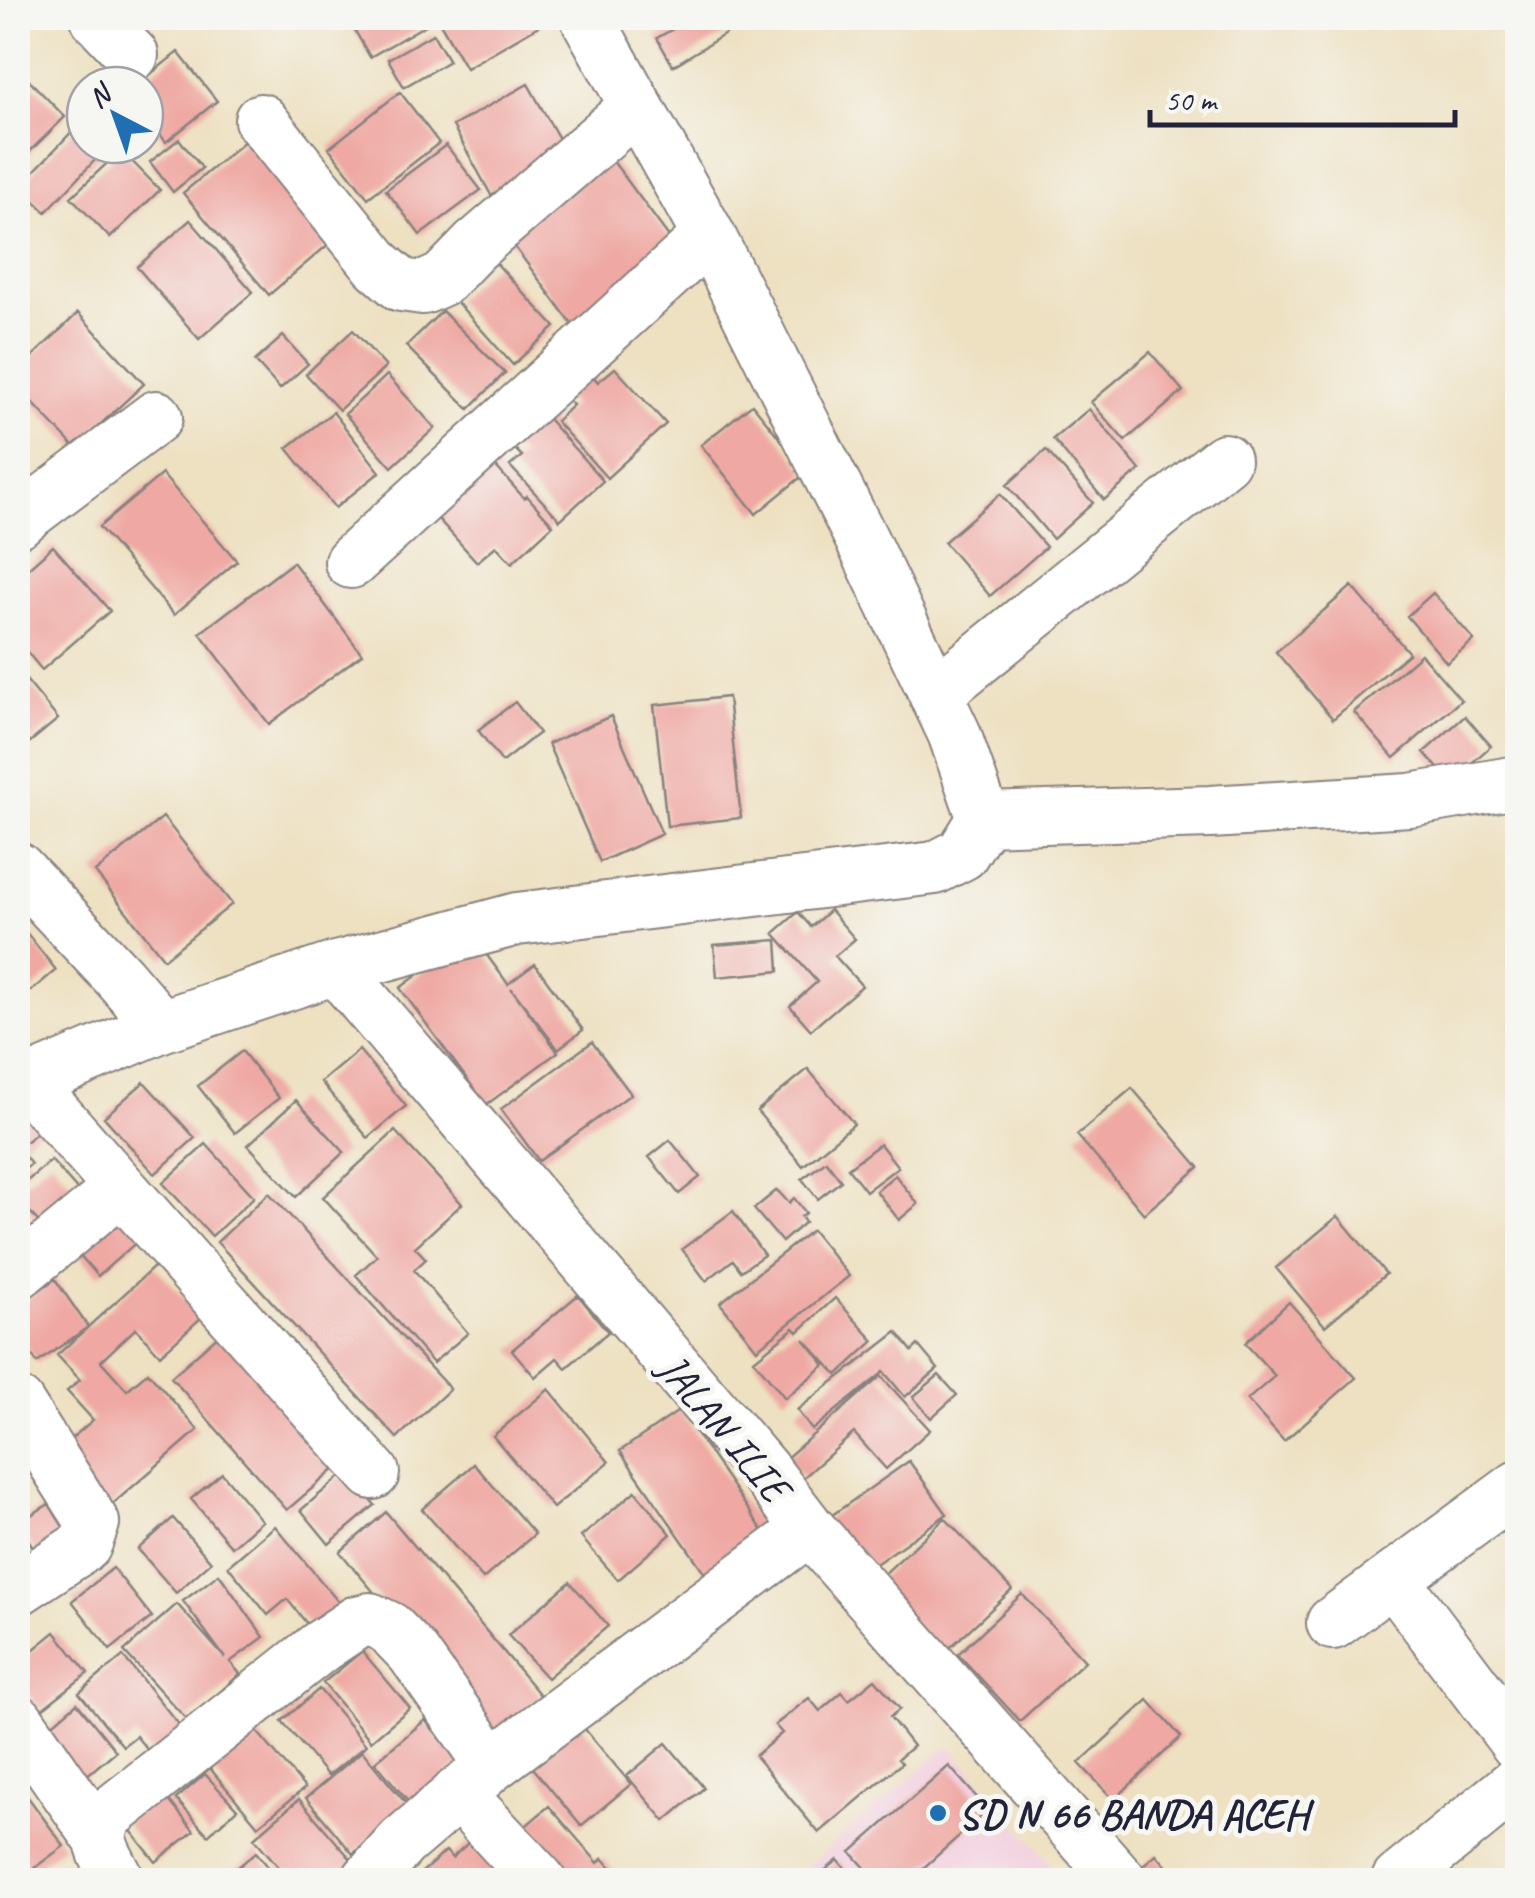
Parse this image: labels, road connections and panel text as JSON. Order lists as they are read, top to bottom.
{
  "streets": {
    "street": ["JALAN ILIE"]
  },
  "places": ["SD N 66 BANDA ACEH"],
  "scale_bar": "50 m",
  "north": "top left"
}
